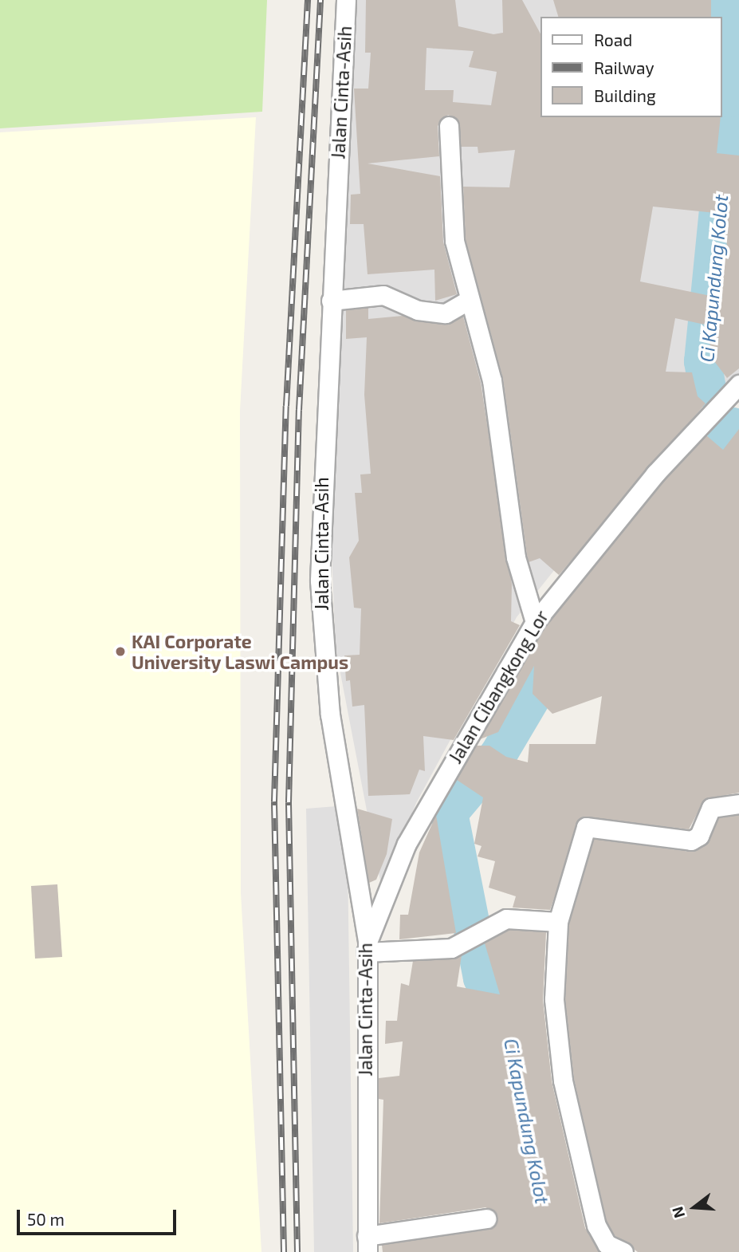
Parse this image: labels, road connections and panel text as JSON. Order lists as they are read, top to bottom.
{
  "streets": {
    "street": ["Jalan Cinta-Asih", "Jalan Cibangkong Lor"]
  },
  "crossings": [
    ["Jalan Cinta-Asih", "Jalan Cibangkong Lor"]
  ],
  "water": ["Ci Kapundung Kolot"],
  "places": ["KAI Corporate University Laswi Campus"],
  "legend": ["Road", "Railway", "Building"],
  "scale_bar": "50 m",
  "north": "left"
}
